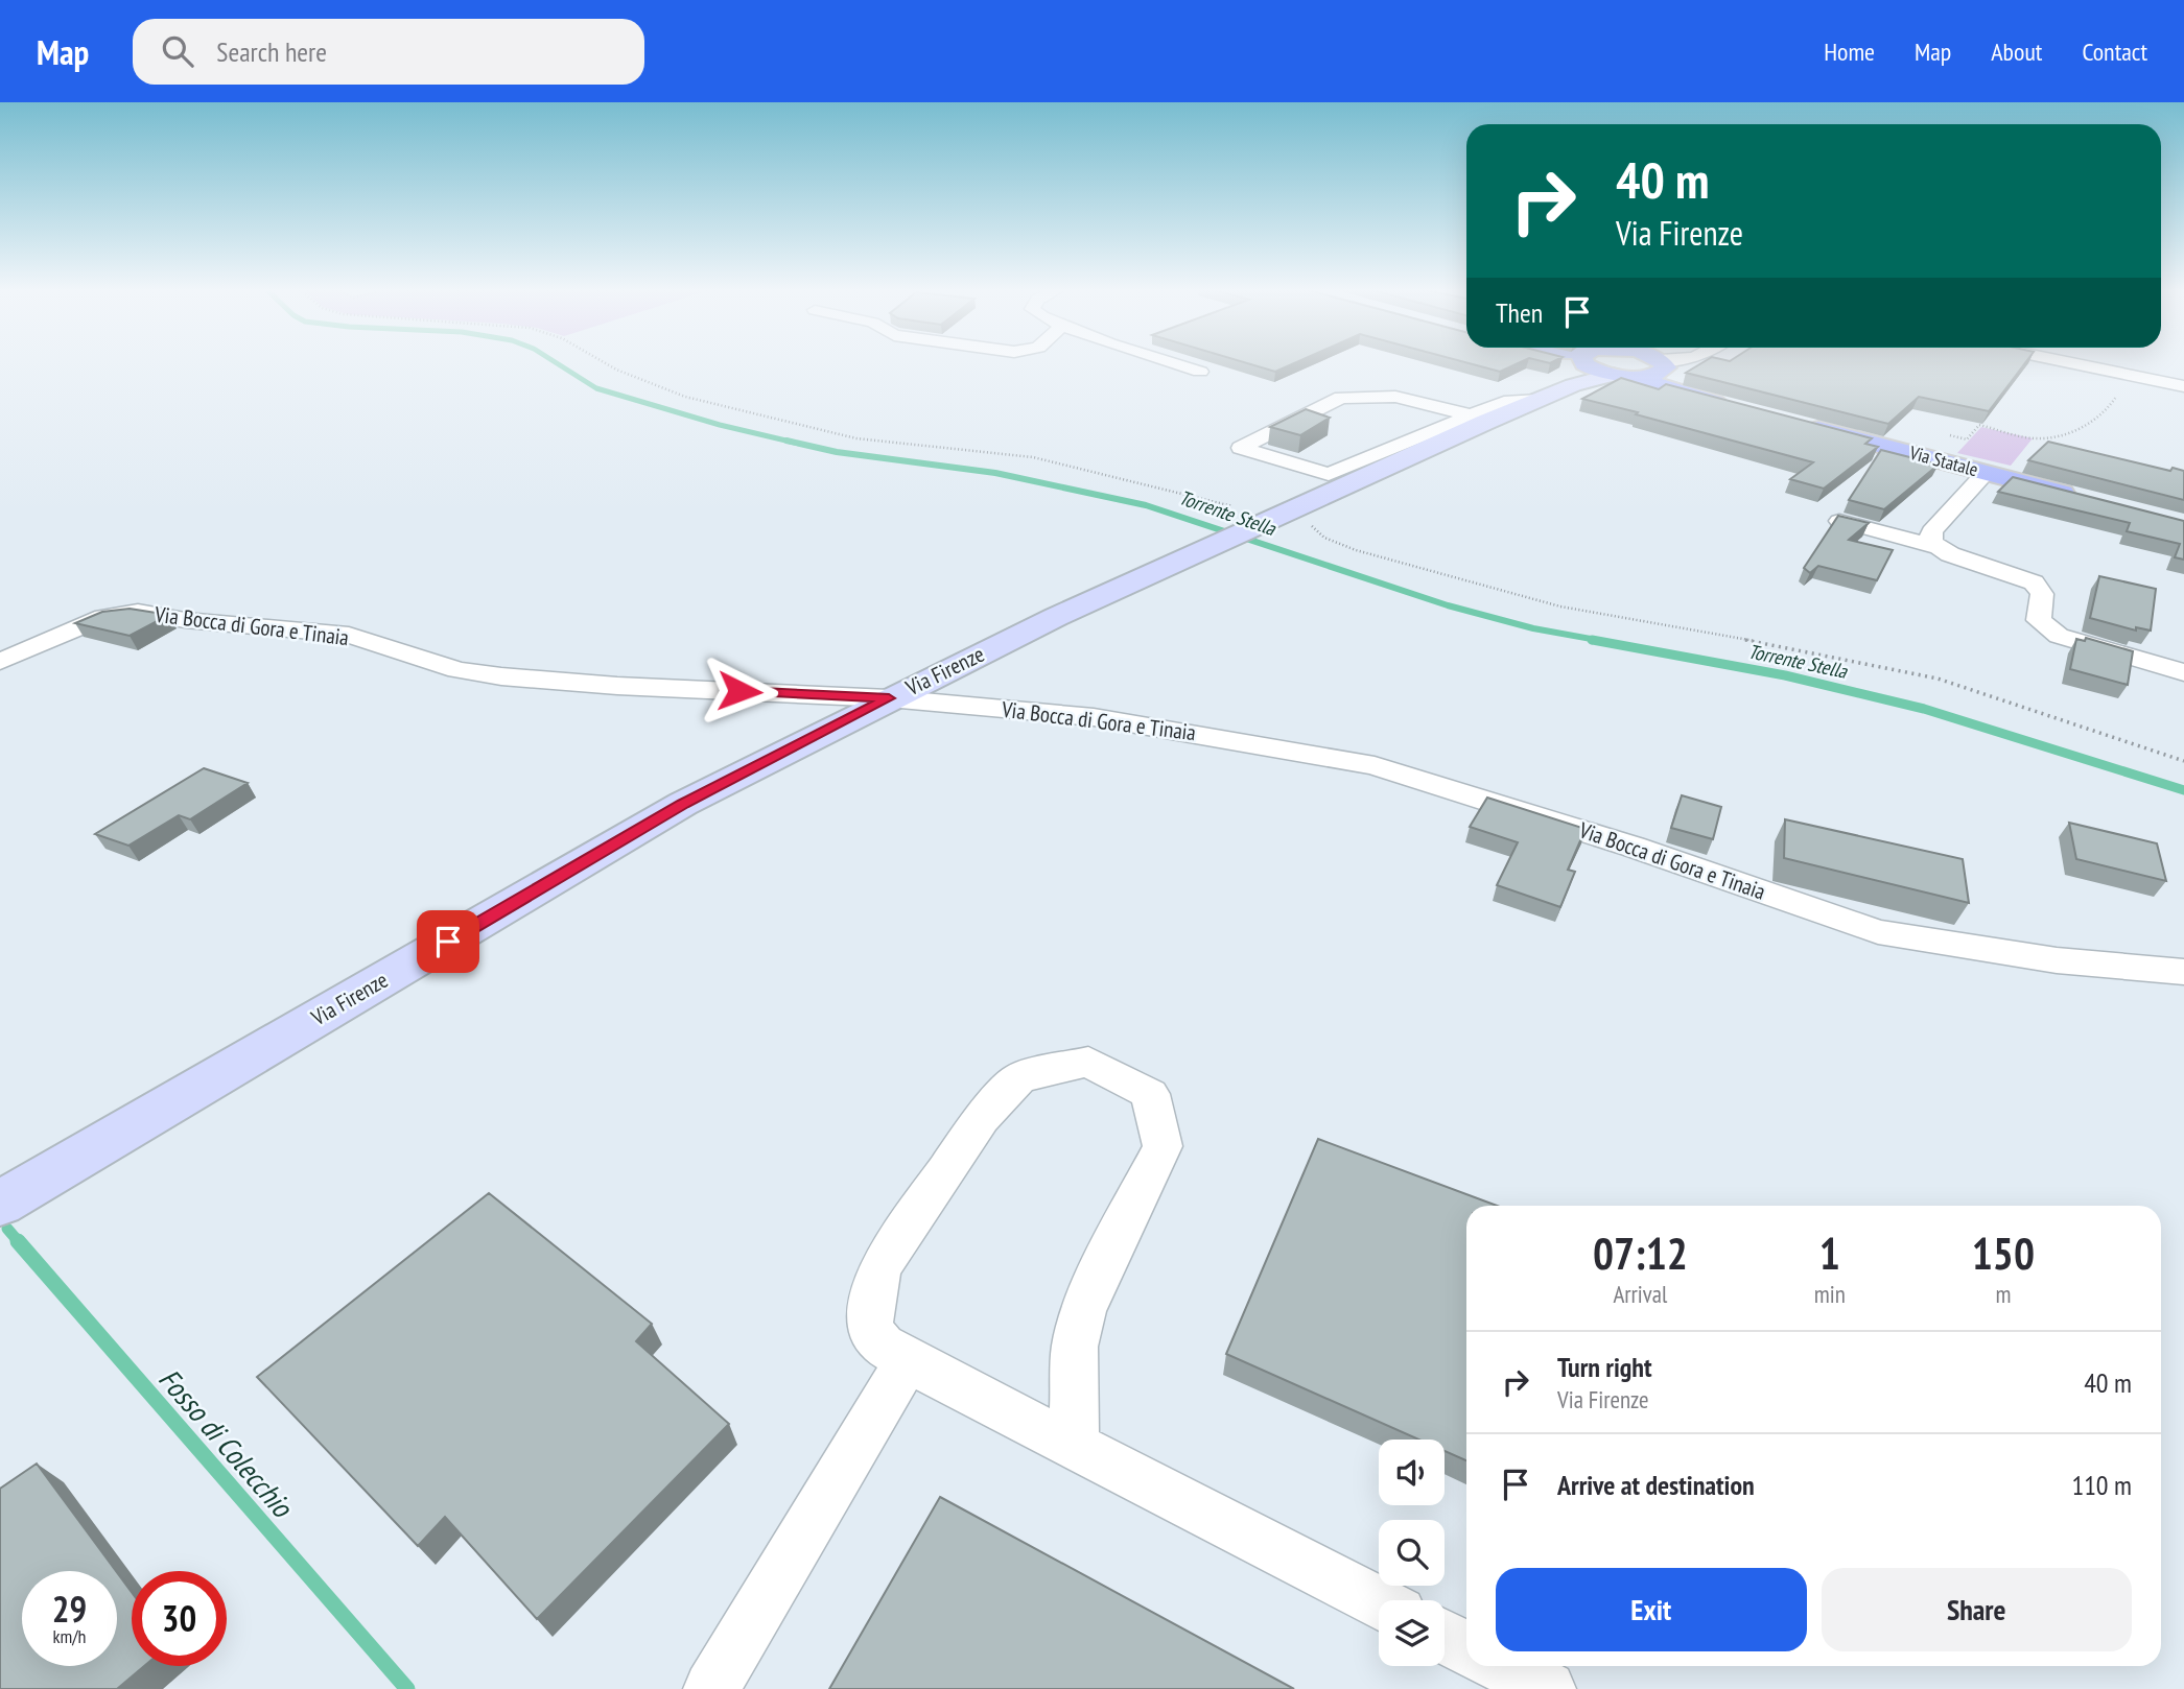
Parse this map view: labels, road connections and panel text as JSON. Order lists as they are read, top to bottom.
{
  "streets": {
    "main road": ["Via Statale"],
    "street": ["Via Bocca di Gora e Tinaia", "Via Firenze"]
  },
  "crossings": [
    ["Via Bocca di Gora e Tinaia", "Via Firenze"]
  ],
  "water": ["Torrente Stella", "Fosso di Colecchio"],
  "page": {
    "header": "Map",
    "search": "Search here",
    "nav": [
      "Home",
      "Map",
      "About",
      "Contact"
    ],
    "turn": ["40 m", "Via Firenze"],
    "then": "Then",
    "eta": [
      "07:12",
      "Arrival",
      "1",
      "min",
      "150",
      "m"
    ],
    "list": [
      {
        "name": "Turn right",
        "note": "Via Firenze",
        "value": "40 m"
      },
      {
        "name": "Arrive at destination",
        "value": "110 m"
      }
    ],
    "buttons": ["Exit", "Share"],
    "speed": "29 km/h",
    "limit": "30"
  }
}
